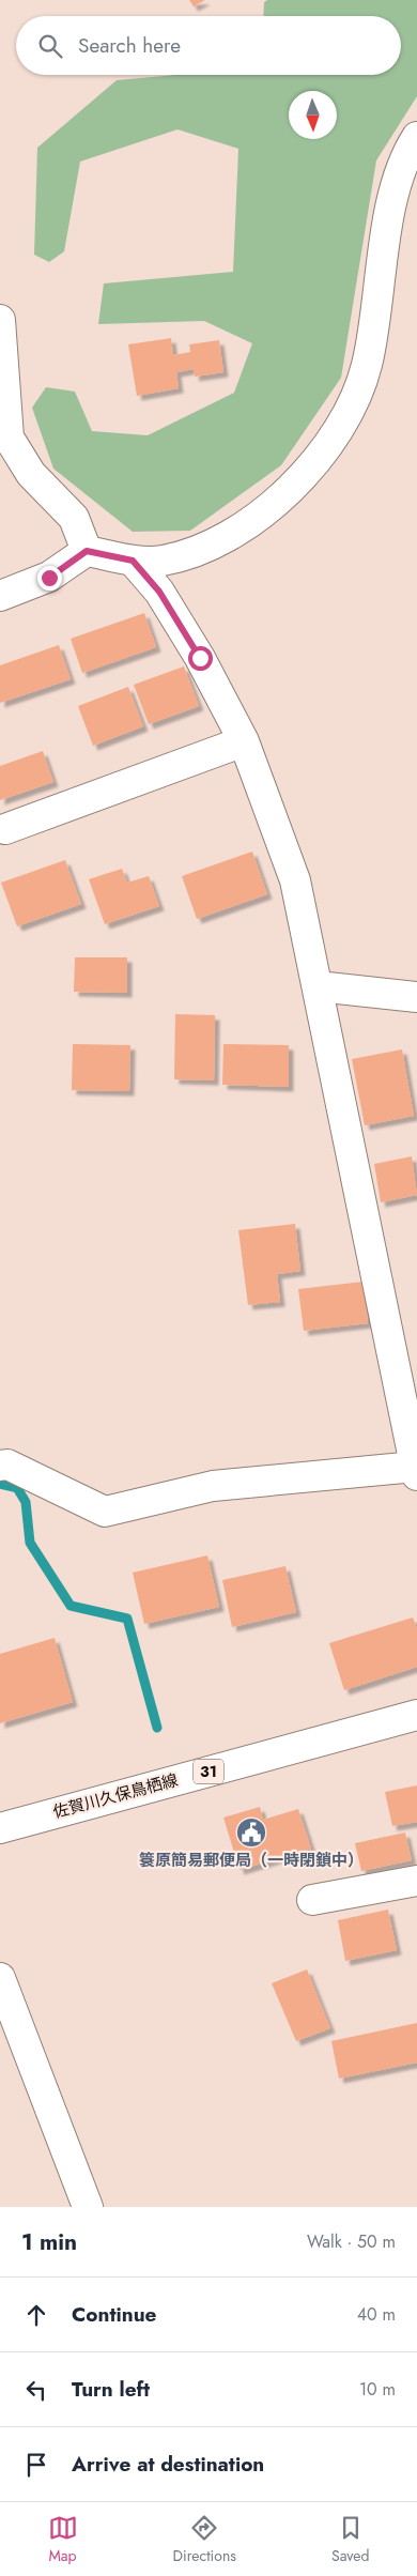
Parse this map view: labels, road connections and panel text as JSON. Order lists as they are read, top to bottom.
{
  "streets": {
    "street": ["31", "佐賀川久保鳥栖線"]
  },
  "places": {
    "public building": ["簑原簡易郵便局（一時閉鎖中）"]
  },
  "north": "bottom",
  "page": {
    "search": "Search here",
    "heading": ["1 min", "Walk · 50 m"],
    "list": [
      ["Continue", "40 m"],
      ["Turn left", "10 m"],
      "Arrive at destination"
    ],
    "nav": ["Map", "Directions", "Saved"]
  }
}
